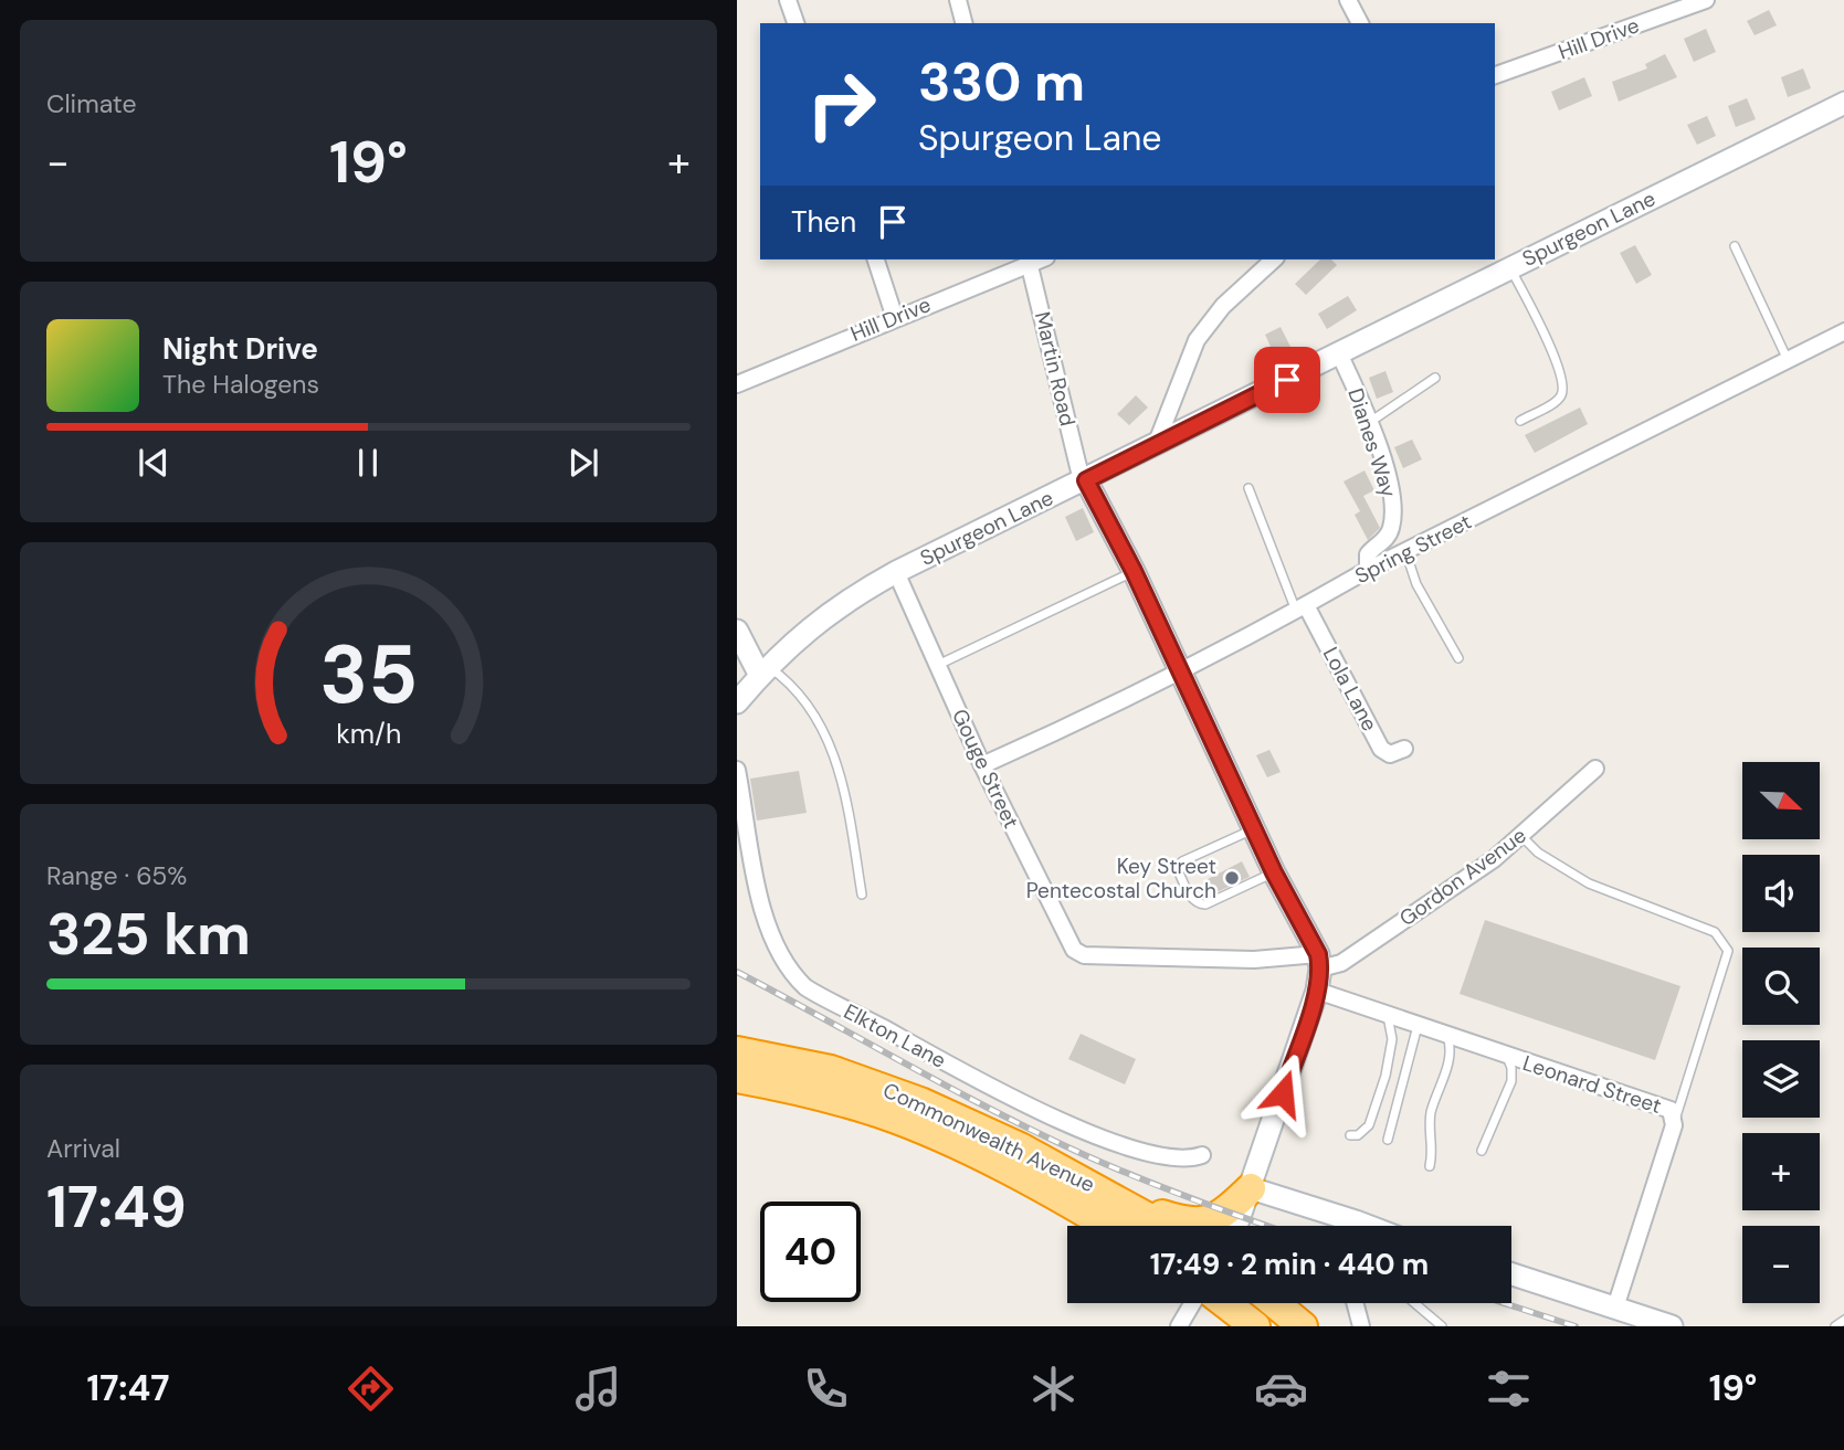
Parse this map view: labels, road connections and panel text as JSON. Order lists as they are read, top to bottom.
{
  "streets": {
    "highway": ["Commonwealth Avenue"],
    "street": [
      "Hill Drive",
      "Spurgeon Lane",
      "Martin Road",
      "Dianes Way",
      "Spring Street",
      "Lola Lane",
      "Gouge Street",
      "Gordon Avenue",
      "Elkton Lane",
      "Leonard Street"
    ]
  },
  "crossings": [
    ["Hill Drive", "Martin Road"],
    ["Spurgeon Lane", "Martin Road"],
    ["Spurgeon Lane", "Dianes Way"],
    ["Spurgeon Lane", "Gouge Street"],
    ["Dianes Way", "Spring Street"],
    ["Spring Street", "Lola Lane"],
    ["Spring Street", "Gouge Street"],
    ["Gouge Street", "Gordon Avenue"]
  ],
  "places": ["Key Street Pentecostal Church"],
  "north": "bottom right",
  "page": {
    "tile": [
      "Climate",
      ["Range · 65%", "325 km"],
      ["Arrival", "17:49"]
    ],
    "turn": ["330 m", "Spurgeon Lane"],
    "heat": ["−", "19°", "+"],
    "then": "Then",
    "song": ["Night Drive", "The Halogens"],
    "map_buttons": ["+", "−"],
    "limit": "40",
    "trip": "17:49 · 2 min · 440 m",
    "tabs": ["17:47", "19°"],
    "gauge": ["35", "km/h"]
  }
}
